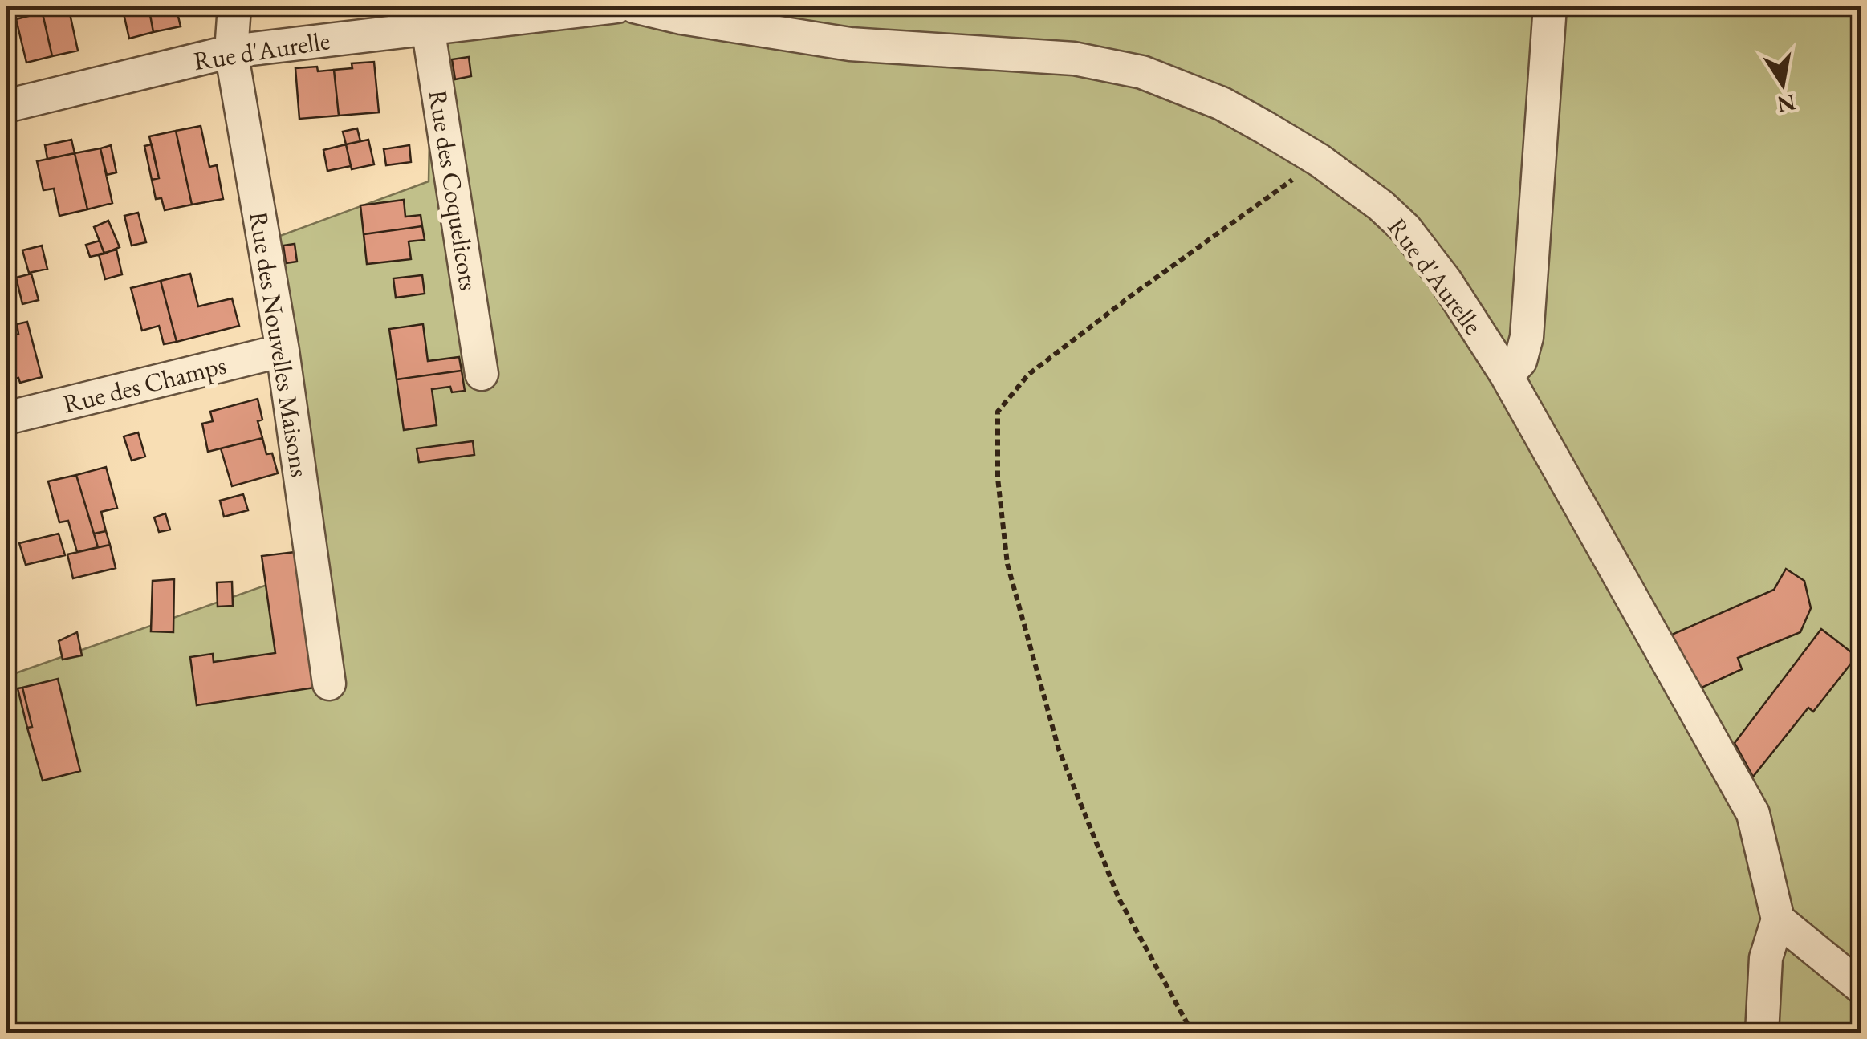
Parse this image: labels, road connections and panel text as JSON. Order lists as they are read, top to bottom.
{
  "streets": {
    "street": [
      "Rue d'Aurelle",
      "Rue des Coquelicots",
      "Rue des Nouvelles Maisons",
      "Rue des Champs"
    ]
  },
  "crossings": [
    ["Rue d'Aurelle", "Rue des Coquelicots"],
    ["Rue d'Aurelle", "Rue des Nouvelles Maisons"],
    ["Rue des Nouvelles Maisons", "Rue des Champs"]
  ],
  "north": "bottom"
}
